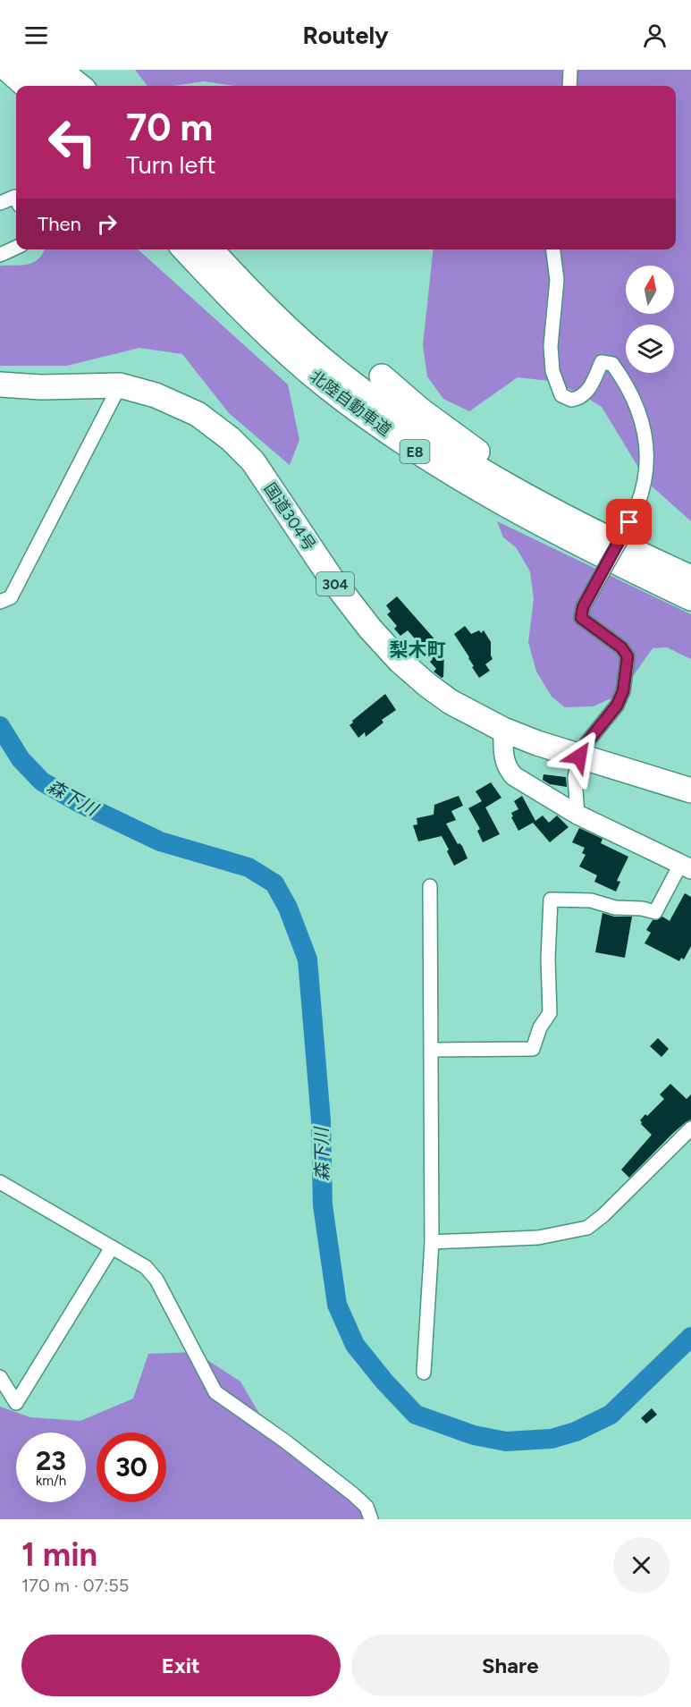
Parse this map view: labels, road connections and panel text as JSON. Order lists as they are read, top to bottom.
{
  "streets": {
    "highway": [
      "北陸自動車道",
      "E8",
      "国道304号",
      "304"
    ]
  },
  "districts": ["梨木町"],
  "water": ["森下川"],
  "north": "top",
  "page": {
    "header": "Routely",
    "turn": ["70 m", "Turn left"],
    "then": "Then",
    "speed": "23 km/h",
    "limit": "30",
    "heading": ["1 min", "170 m · 07:55"],
    "buttons": ["Exit", "Share"]
  }
}
